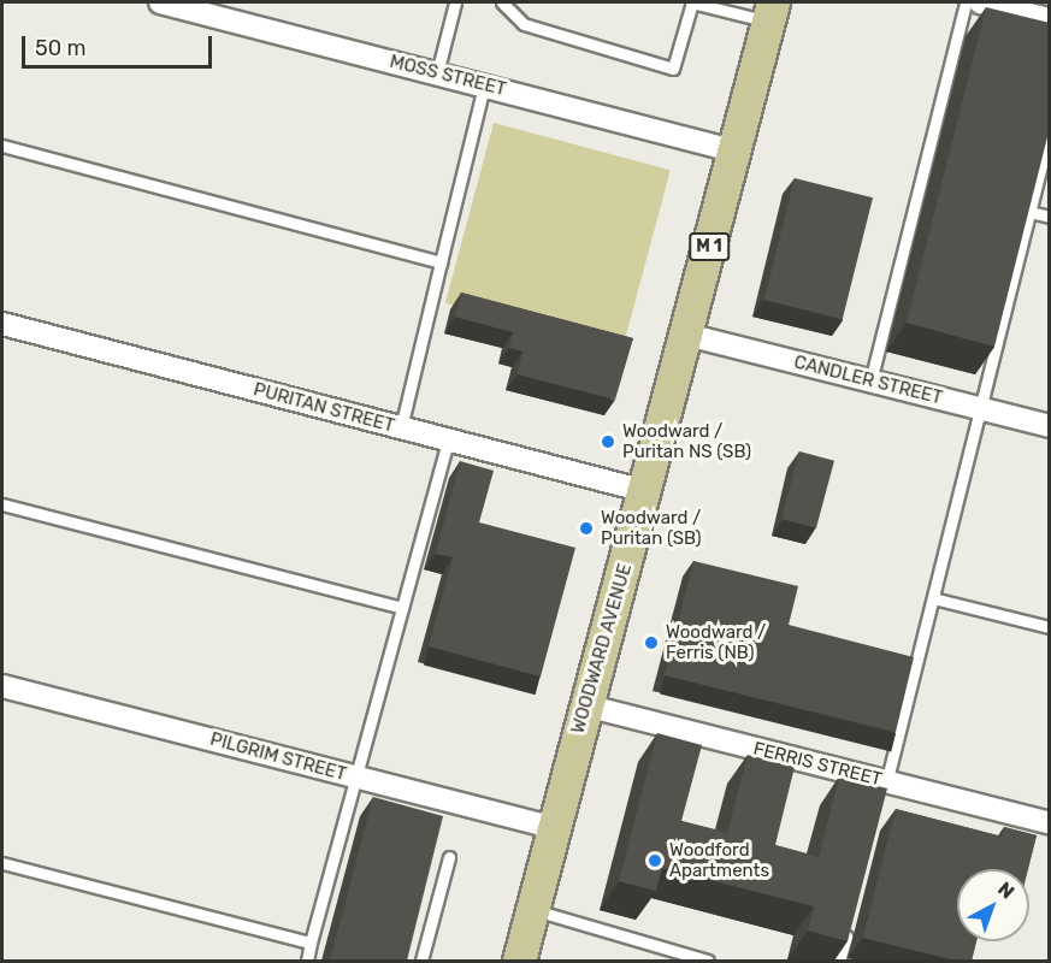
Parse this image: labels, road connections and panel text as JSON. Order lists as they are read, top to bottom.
{
  "streets": {
    "main road": ["M 1", "WOODWARD AVENUE"],
    "street": [
      "MOSS STREET",
      "CANDLER STREET",
      "PURITAN STREET",
      "PILGRIM STREET",
      "FERRIS STREET"
    ]
  },
  "crossings": [
    ["MOSS STREET", "WOODWARD AVENUE"],
    ["CANDLER STREET", "WOODWARD AVENUE"],
    ["PURITAN STREET", "WOODWARD AVENUE"],
    ["WOODWARD AVENUE", "PILGRIM STREET"],
    ["WOODWARD AVENUE", "FERRIS STREET"]
  ],
  "places": [
    "Woodward / Puritan NS (SB)",
    "Woodward / Puritan (SB)",
    "Woodward / Ferris (NB)",
    "Woodford Apartments"
  ],
  "scale_bar": "50 m",
  "north": "top right"
}
